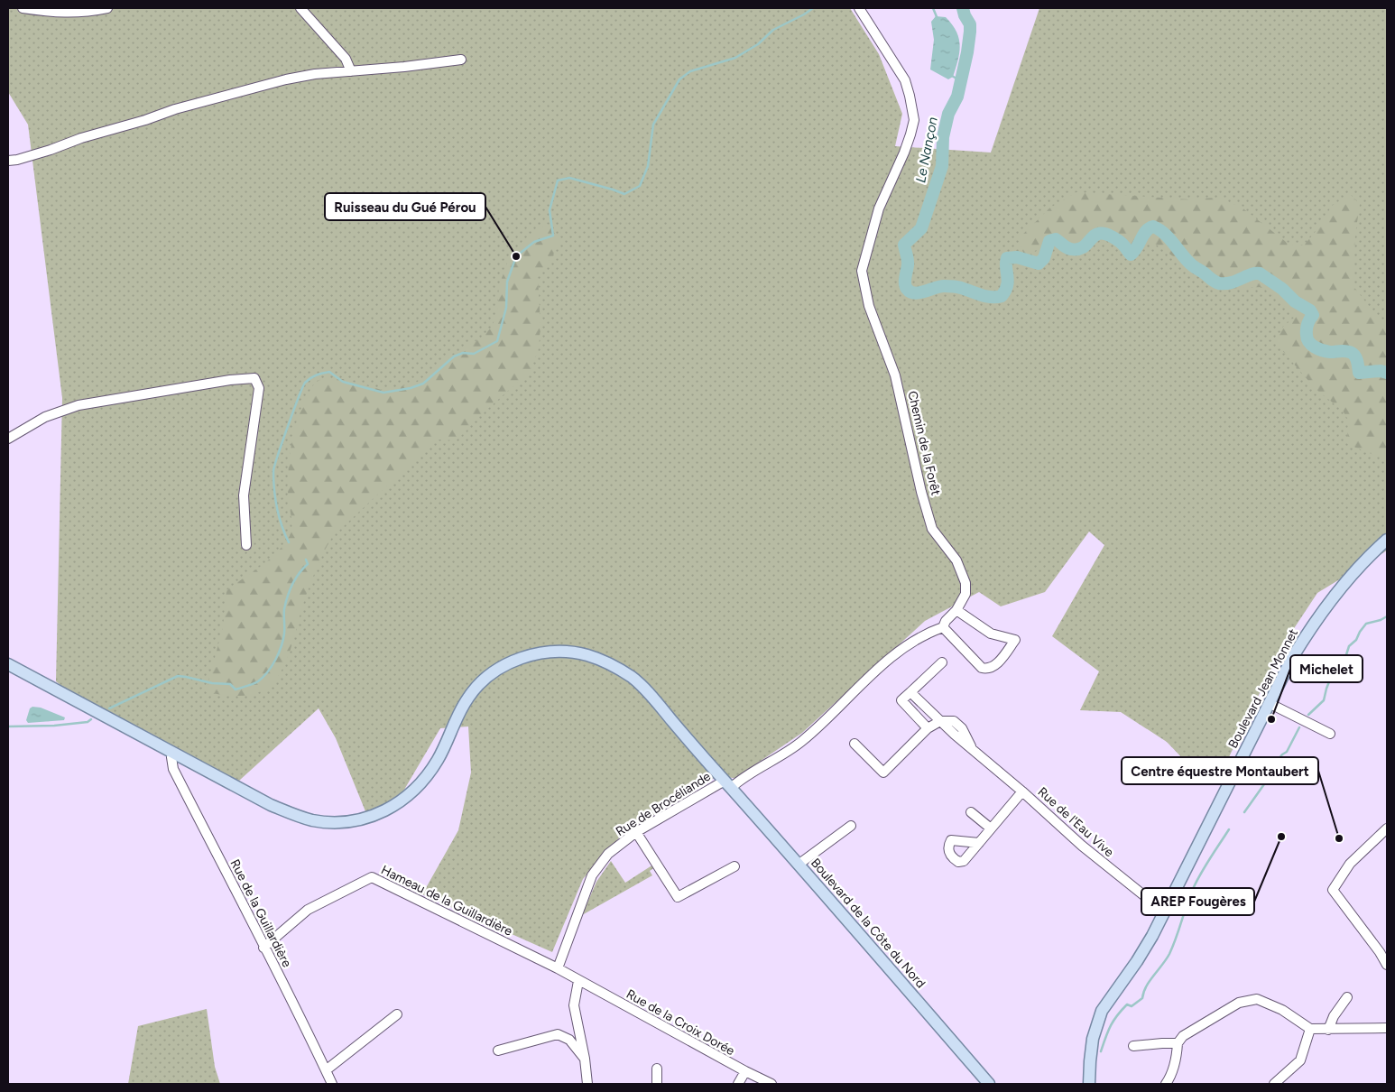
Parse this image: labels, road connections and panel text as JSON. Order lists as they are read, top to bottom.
{
  "streets": {
    "main road": ["Boulevard Jean Monnet", "Boulevard de la Côte du Nord"],
    "street": [
      "Chemin de la Forêt",
      "Rue de Brocéliande",
      "Rue de l'Eau Vive",
      "Hameau de la Guillardière",
      "Rue de la Guillardière",
      "Rue de la Croix Dorée"
    ]
  },
  "crossings": [
    ["Chemin de la Forêt", "Rue de Brocéliande"],
    ["Chemin de la Forêt", "Boulevard de la Côte du Nord"],
    ["Boulevard Jean Monnet", "Rue de l'Eau Vive"],
    ["Rue de Brocéliande", "Hameau de la Guillardière"],
    ["Rue de Brocéliande", "Boulevard de la Côte du Nord"],
    ["Hameau de la Guillardière", "Rue de la Guillardière"],
    ["Hameau de la Guillardière", "Rue de la Croix Dorée"],
    ["Rue de la Guillardière", "Boulevard de la Côte du Nord"]
  ],
  "water": ["Le Nançon"],
  "places": [
    "Ruisseau du Gué Pérou",
    "Michelet",
    "AREP Fougères",
    "Centre équestre Montaubert"
  ]
}
